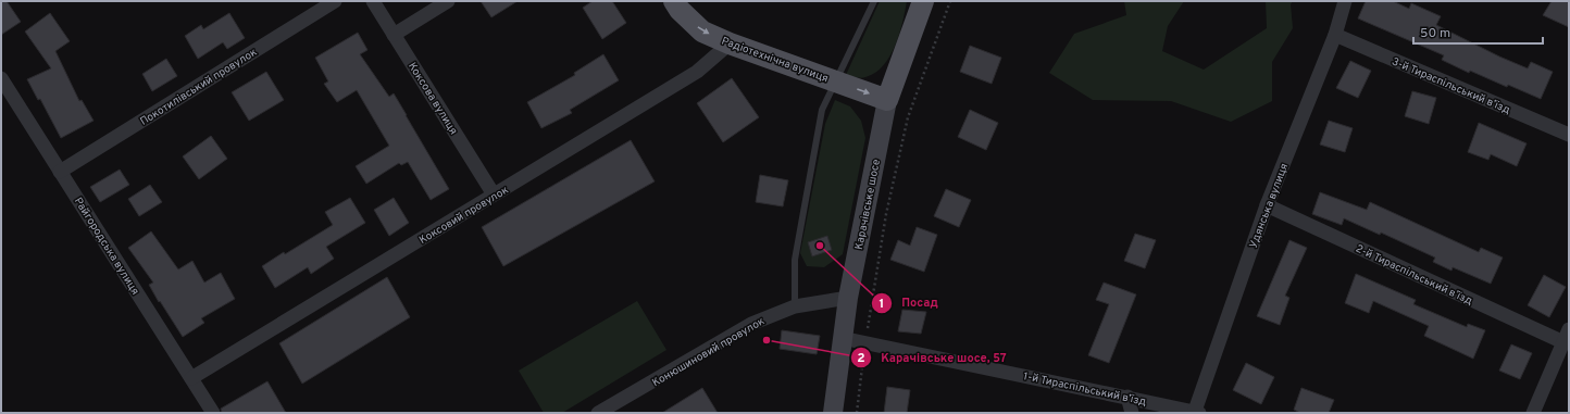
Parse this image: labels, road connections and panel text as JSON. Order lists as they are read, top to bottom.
{
  "streets": {
    "main road": ["Радіотехнічна вулиця", "Карачівське шосе"],
    "street": [
      "3-й Тираспільський в’їзд",
      "Покотилівський провулок",
      "Коксова вулиця",
      "Удянська вулиця",
      "Коксовий провулок",
      "Райгородська вулиця",
      "2-й Тираспільський в’їзд",
      "Конюшиновий провулок",
      "1-й Тираспільський в’їзд"
    ]
  },
  "crossings": [
    ["Радіотехнічна вулиця", "Карачівське шосе"],
    ["Радіотехнічна вулиця", "Коксовий провулок"],
    ["3-й Тираспільський в’їзд", "Удянська вулиця"],
    ["Покотилівський провулок", "Райгородська вулиця"],
    ["Коксова вулиця", "Коксовий провулок"],
    ["Карачівське шосе", "Конюшиновий провулок"],
    ["Карачівське шосе", "1-й Тираспільський в’їзд"],
    ["Удянська вулиця", "2-й Тираспільський в’їзд"],
    ["Удянська вулиця", "1-й Тираспільський в’їзд"],
    ["Коксовий провулок", "Райгородська вулиця"]
  ],
  "one_way": ["Радіотехнічна вулиця"],
  "places": ["Посад", "Карачівське шосе, 57"],
  "scale_bar": "50 m"
}
